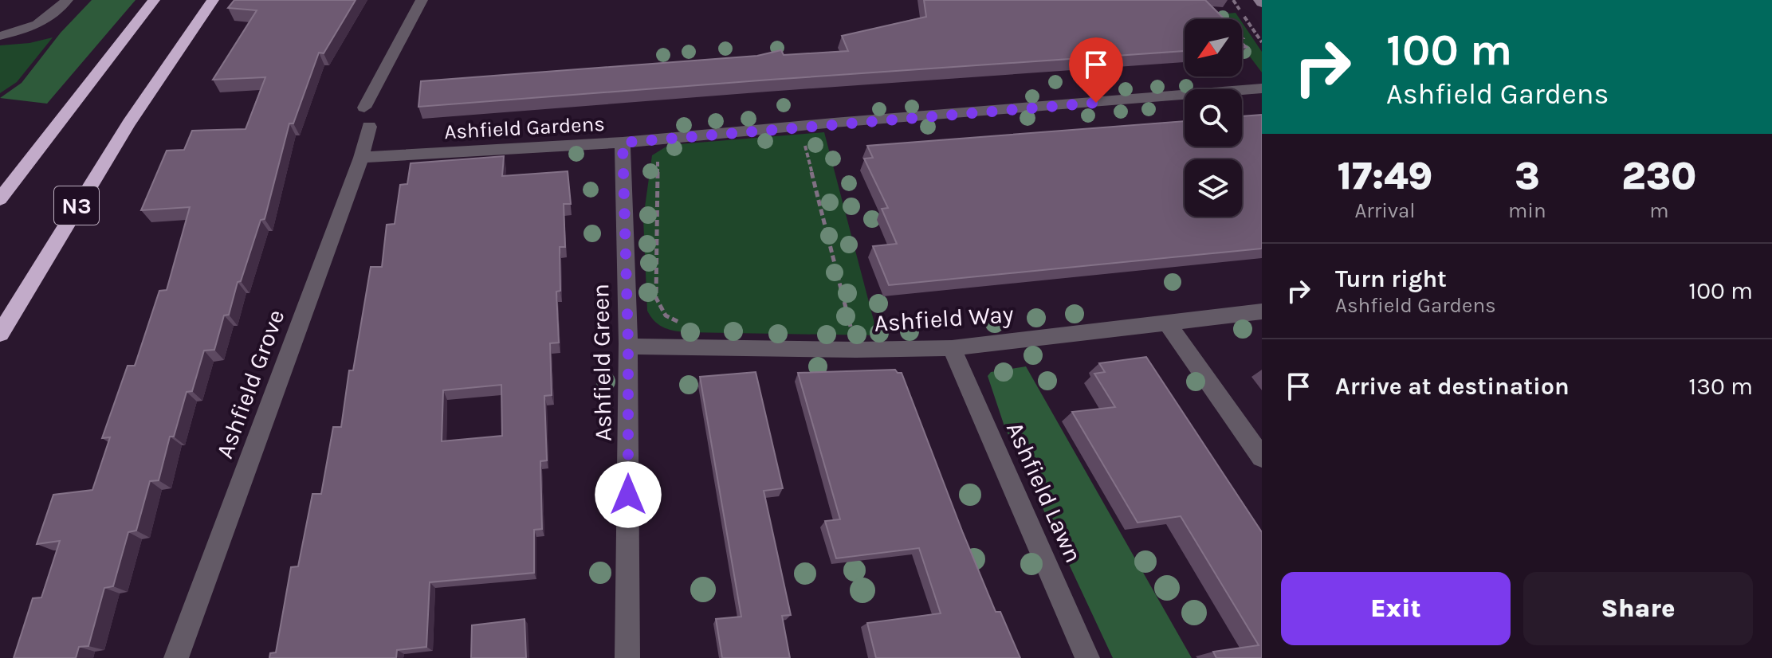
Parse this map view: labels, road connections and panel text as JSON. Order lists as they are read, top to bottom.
{
  "streets": {
    "highway": ["N3"],
    "street": [
      "Ashfield Gardens",
      "Ashfield Way",
      "Ashfield Green",
      "Ashfield Grove",
      "Ashfield Lawn"
    ]
  },
  "crossings": [
    ["Ashfield Gardens", "Ashfield Green"],
    ["Ashfield Gardens", "Ashfield Grove"],
    ["Ashfield Way", "Ashfield Green"],
    ["Ashfield Way", "Ashfield Lawn"]
  ],
  "north": "bottom left",
  "page": {
    "turn": ["100 m", "Ashfield Gardens"],
    "eta": [
      "17:49",
      "Arrival",
      "3",
      "min",
      "230",
      "m"
    ],
    "list": [
      {
        "name": "Turn right",
        "note": "Ashfield Gardens",
        "value": "100 m"
      },
      {
        "name": "Arrive at destination",
        "value": "130 m"
      }
    ],
    "buttons": ["Exit", "Share"]
  }
}
